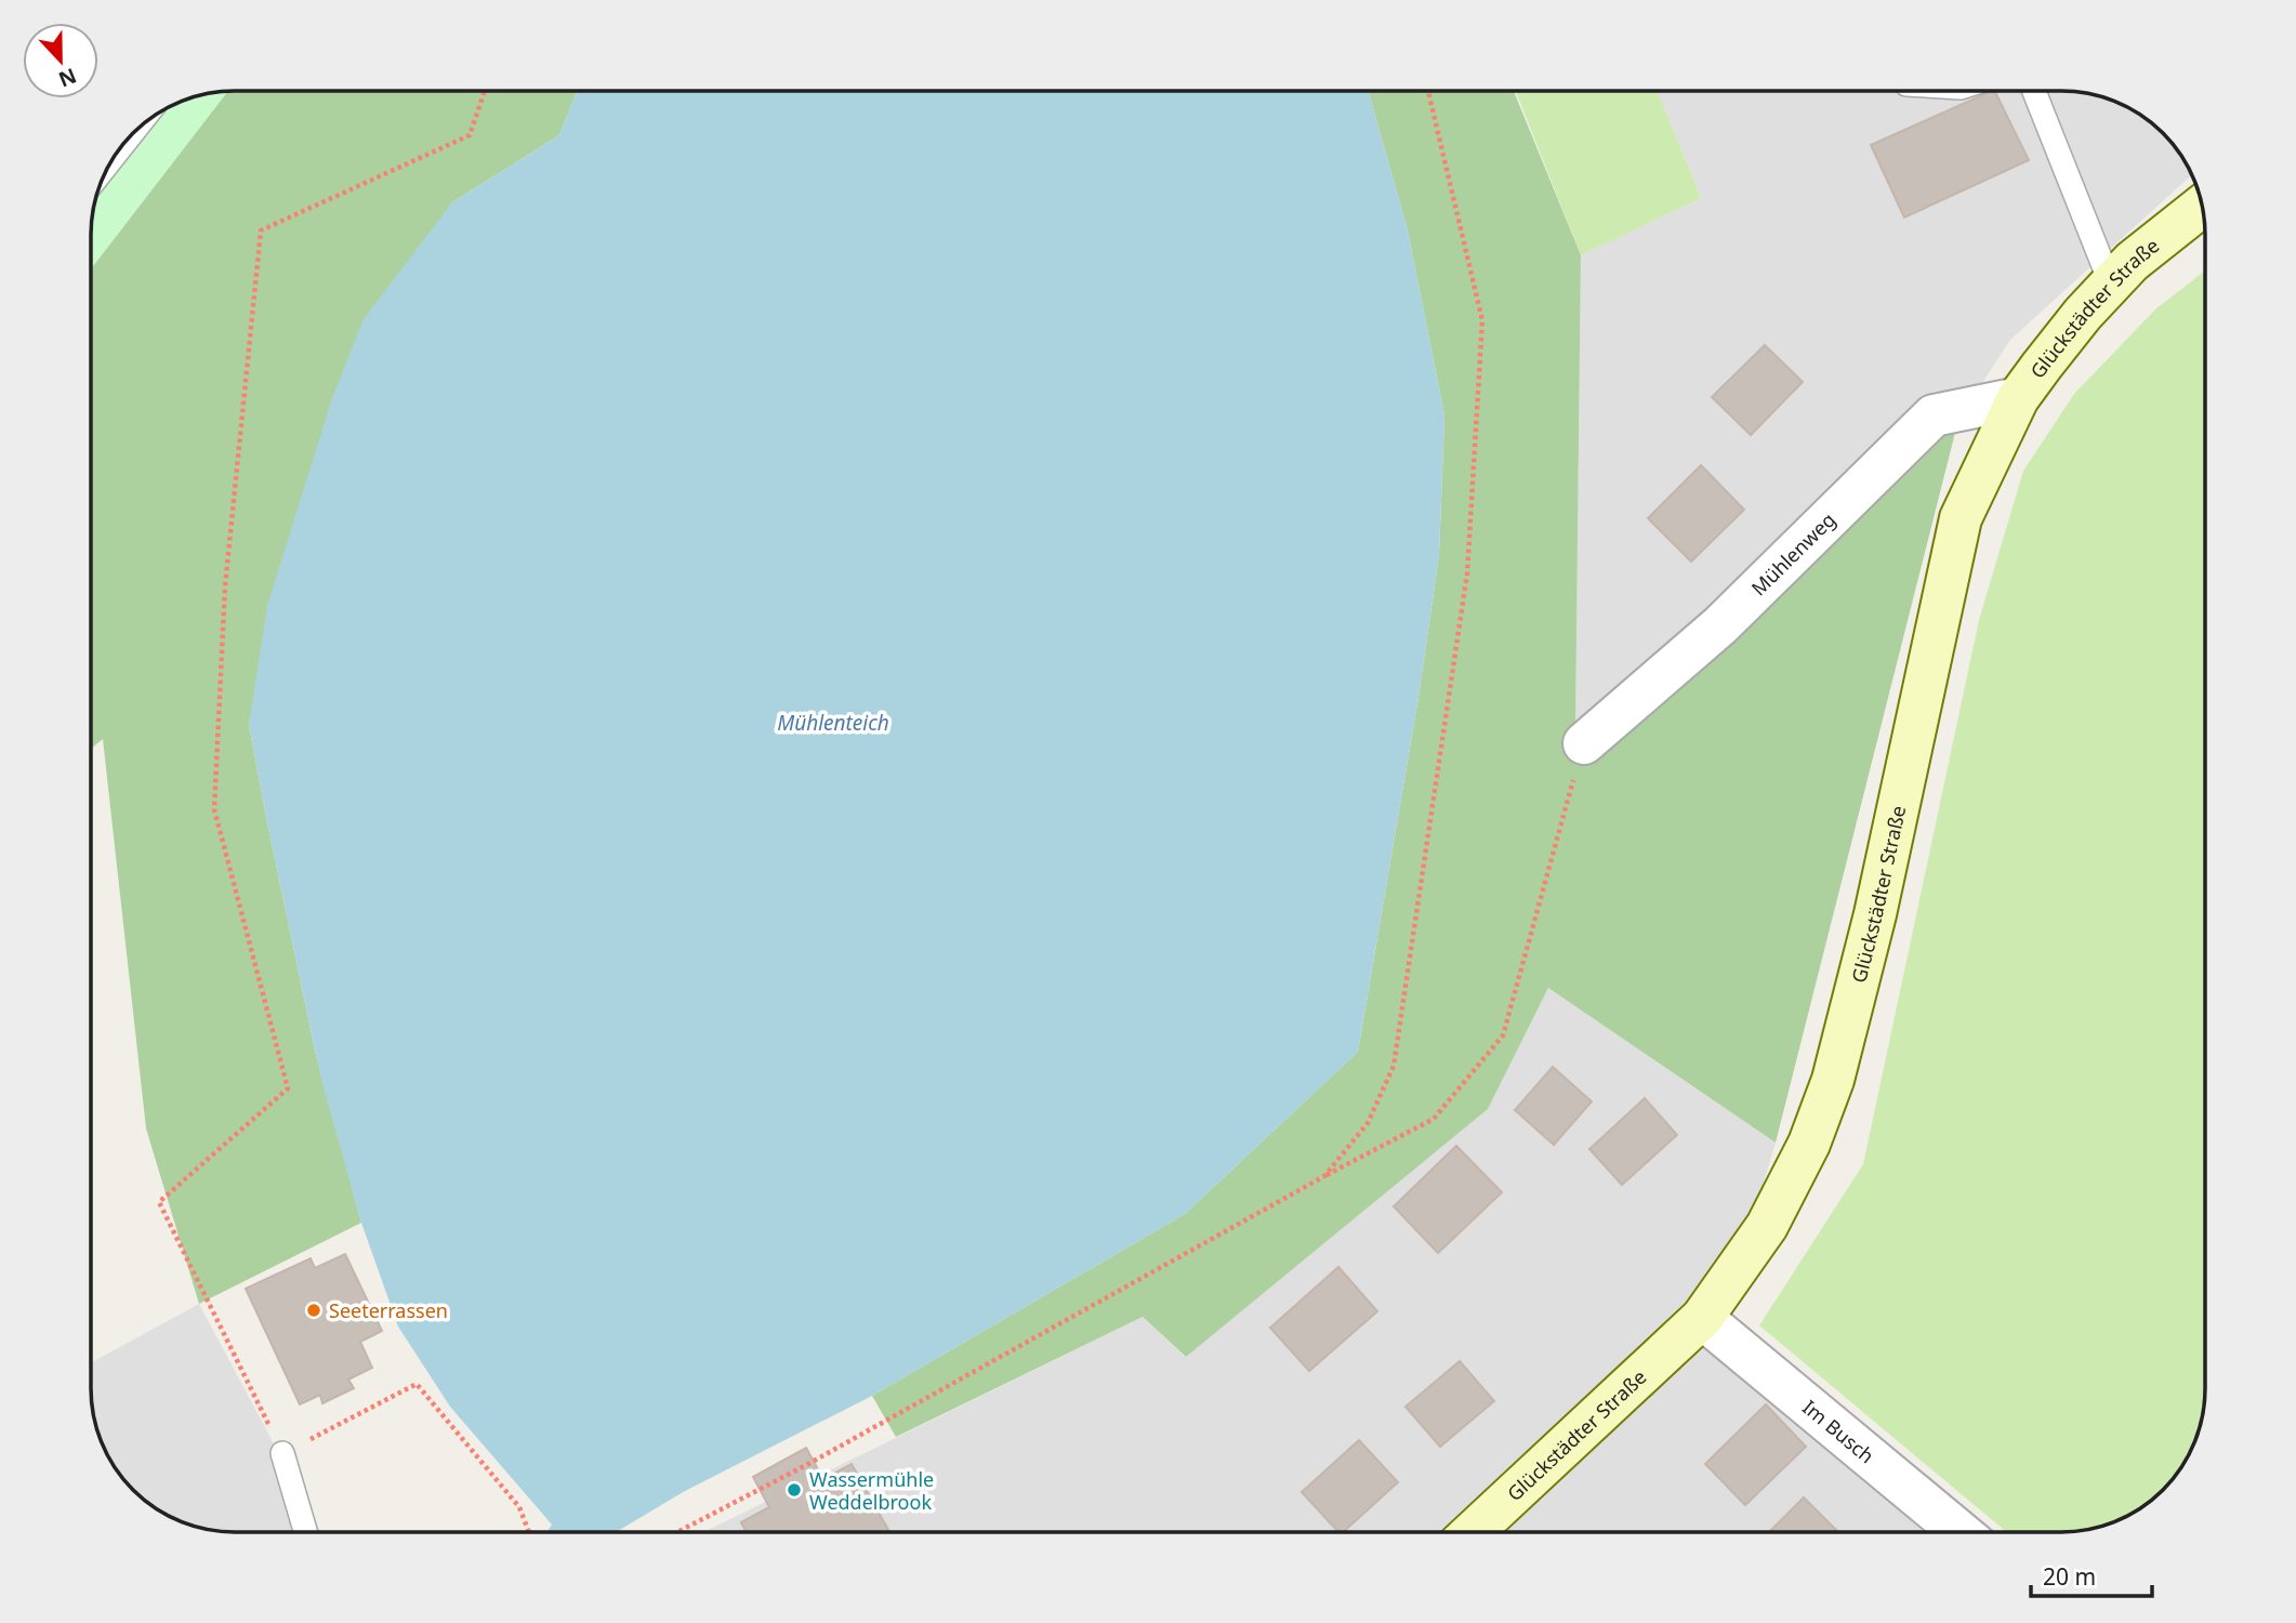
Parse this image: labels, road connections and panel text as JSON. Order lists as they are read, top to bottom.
{
  "streets": {
    "street": ["Glückstädter Straße", "Mühlenweg", "Im Busch"]
  },
  "crossings": [
    ["Glückstädter Straße", "Mühlenweg"],
    ["Glückstädter Straße", "Im Busch"]
  ],
  "water": ["Mühlenteich"],
  "places": ["Seeterrassen", "Wassermühle Weddelbrook"],
  "scale_bar": "20 m",
  "north": "bottom"
}
